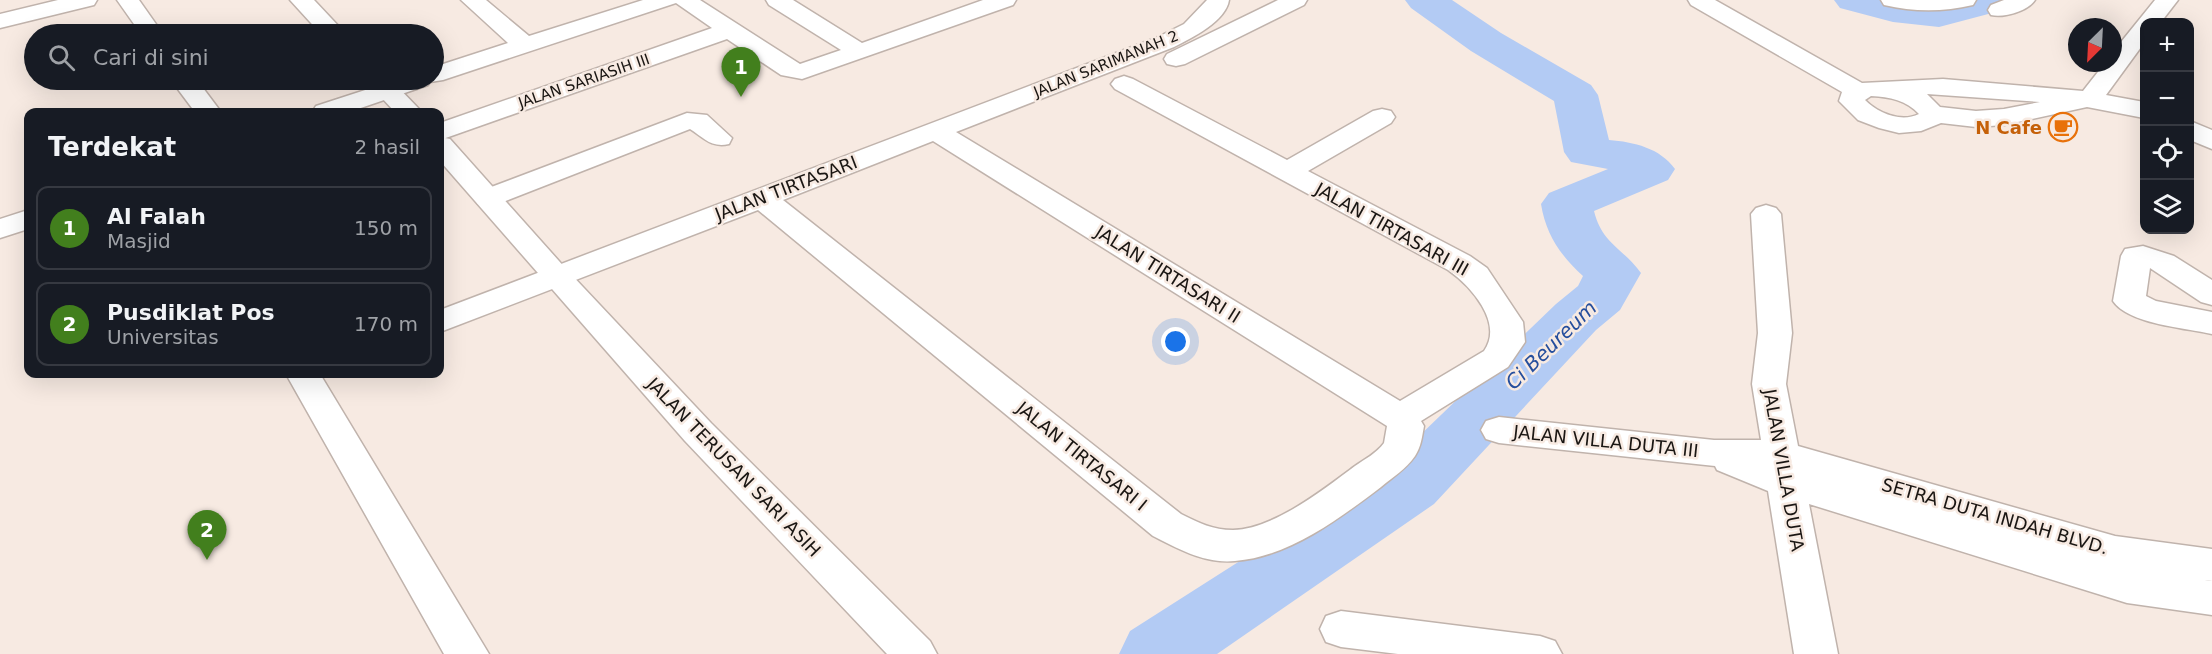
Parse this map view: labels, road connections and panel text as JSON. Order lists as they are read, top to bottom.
{
  "streets": {
    "street": [
      "JALAN SARIMANAH 2",
      "JALAN SARIASIH III",
      "JALAN TIRTASARI",
      "JALAN TIRTASARI III",
      "JALAN TIRTASARI II",
      "JALAN VILLA DUTA III",
      "JALAN TIRTASARI I",
      "JALAN TERUSAN SARI ASIH",
      "JALAN VILLA DUTA",
      "SETRA DUTA INDAH BLVD."
    ]
  },
  "crossings": [
    ["JALAN SARIMANAH 2", "JALAN TIRTASARI"],
    ["JALAN TIRTASARI", "JALAN TIRTASARI II"],
    ["JALAN TIRTASARI", "JALAN TIRTASARI I"],
    ["JALAN TIRTASARI", "JALAN TERUSAN SARI ASIH"],
    ["JALAN TIRTASARI III", "JALAN TIRTASARI II"],
    ["JALAN TIRTASARI III", "JALAN TIRTASARI I"],
    ["JALAN TIRTASARI II", "JALAN TIRTASARI I"],
    ["JALAN VILLA DUTA III", "JALAN VILLA DUTA"],
    ["JALAN VILLA DUTA III", "SETRA DUTA INDAH BLVD."],
    ["JALAN VILLA DUTA", "SETRA DUTA INDAH BLVD."]
  ],
  "water": ["Ci Beureum"],
  "places": {
    "cafe": ["N Cafe"]
  },
  "north": "bottom left",
  "page": {
    "map_buttons": ["+", "−"],
    "search": "Cari di sini",
    "pins": ["1", "2"],
    "heading": ["Terdekat", "2 hasil"],
    "list": [
      {
        "mark": "1",
        "name": "Al Falah",
        "note": "Masjid",
        "value": "150 m"
      },
      {
        "mark": "2",
        "name": "Pusdiklat Pos",
        "note": "Universitas",
        "value": "170 m"
      }
    ]
  }
}
